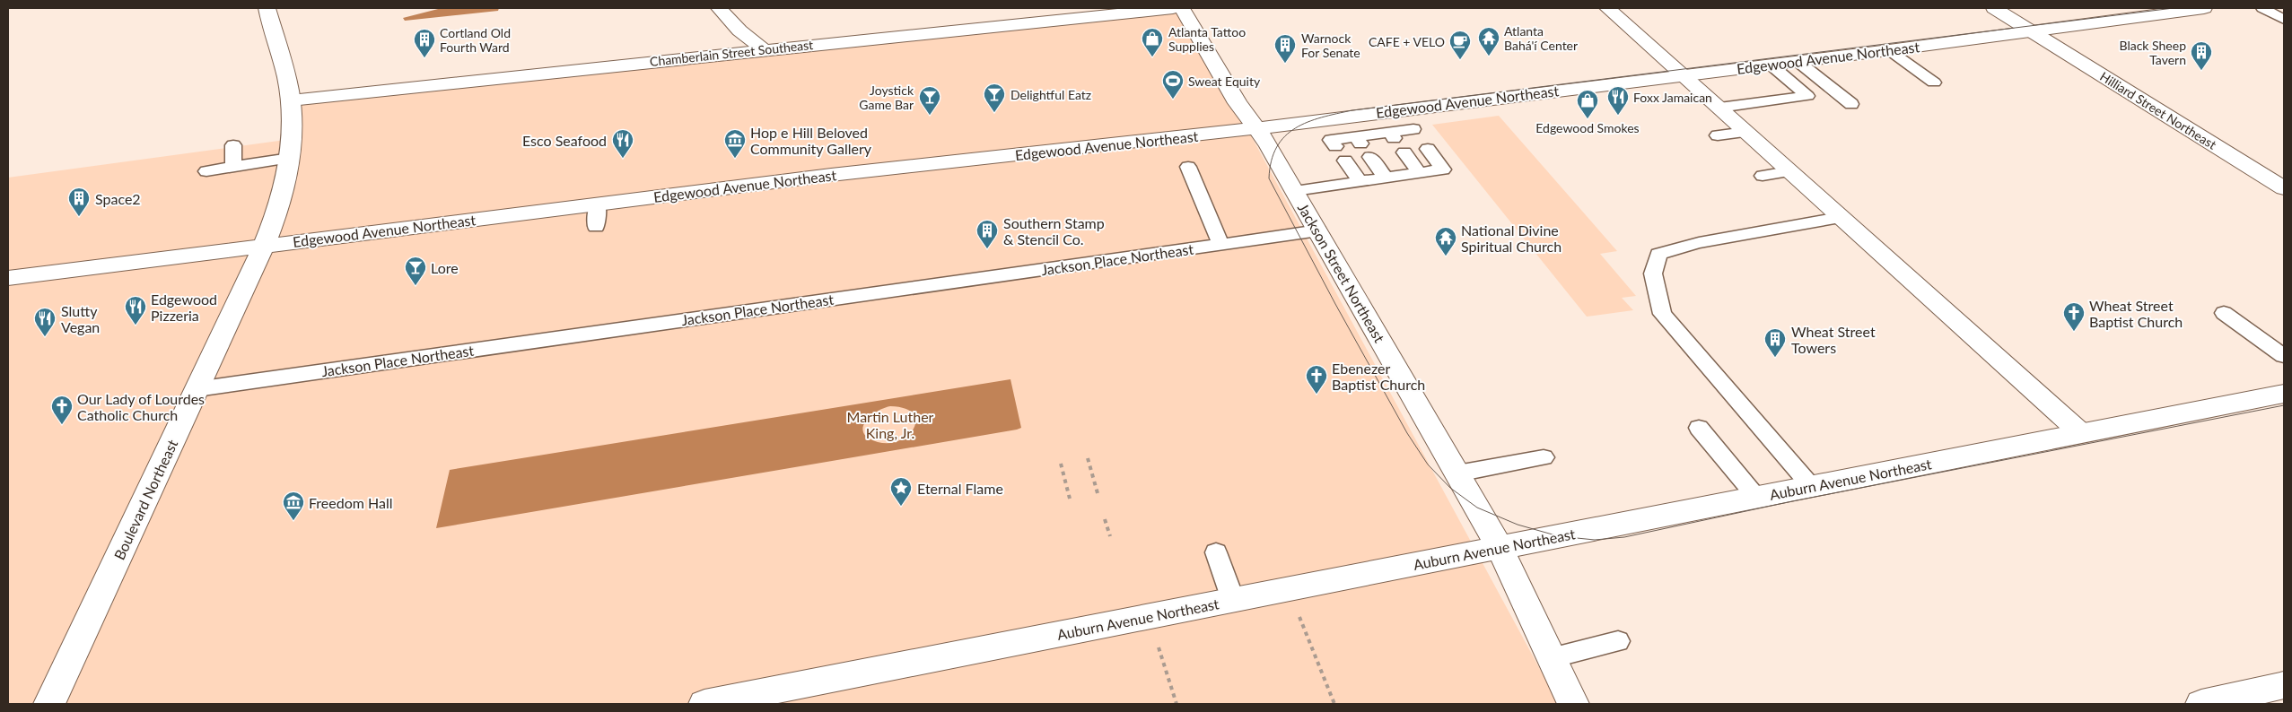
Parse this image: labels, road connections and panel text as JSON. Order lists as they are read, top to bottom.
{
  "streets": {
    "street": [
      "Chamberlain Street Southeast",
      "Edgewood Avenue Northeast",
      "Hilliard Street Northeast",
      "Jackson Street Northeast",
      "Auburn Avenue Northeast",
      "Boulevard Northeast"
    ],
    "lane": ["Jackson Place Northeast"]
  },
  "crossings": [
    ["Chamberlain Street Southeast", "Boulevard Northeast"],
    ["Edgewood Avenue Northeast", "Hilliard Street Northeast"],
    ["Edgewood Avenue Northeast", "Jackson Street Northeast"],
    ["Edgewood Avenue Northeast", "Boulevard Northeast"],
    ["Jackson Place Northeast", "Jackson Street Northeast"],
    ["Jackson Place Northeast", "Boulevard Northeast"],
    ["Jackson Street Northeast", "Auburn Avenue Northeast"]
  ],
  "parks": ["Martin Luther King, Jr."],
  "places": {
    "temple": ["Atlanta Bahá'í Center", "National Divine Spiritual Church"],
    "shop": ["Atlanta Tattoo Supplies", "Edgewood Smokes"],
    "building": [
      "Cortland Old Fourth Ward",
      "Warnock For Senate",
      "Black Sheep Tavern",
      "Space2",
      "Southern Stamp & Stencil Co.",
      "Wheat Street Towers"
    ],
    "cafe": ["CAFE + VELO"],
    "sports": ["Sweat Equity"],
    "bar": ["Delightful Eatz", "Joystick Game Bar", "Lore"],
    "restaurant": [
      "Foxx Jamaican",
      "Esco Seafood",
      "Edgewood Pizzeria",
      "Slutty Vegan"
    ],
    "museum": ["Hop e Hill Beloved Community Gallery", "Freedom Hall"],
    "church": ["Wheat Street Baptist Church", "Ebenezer Baptist Church", "Our Lady of Lourdes Catholic Church"],
    "place": ["Eternal Flame"]
  }
}
